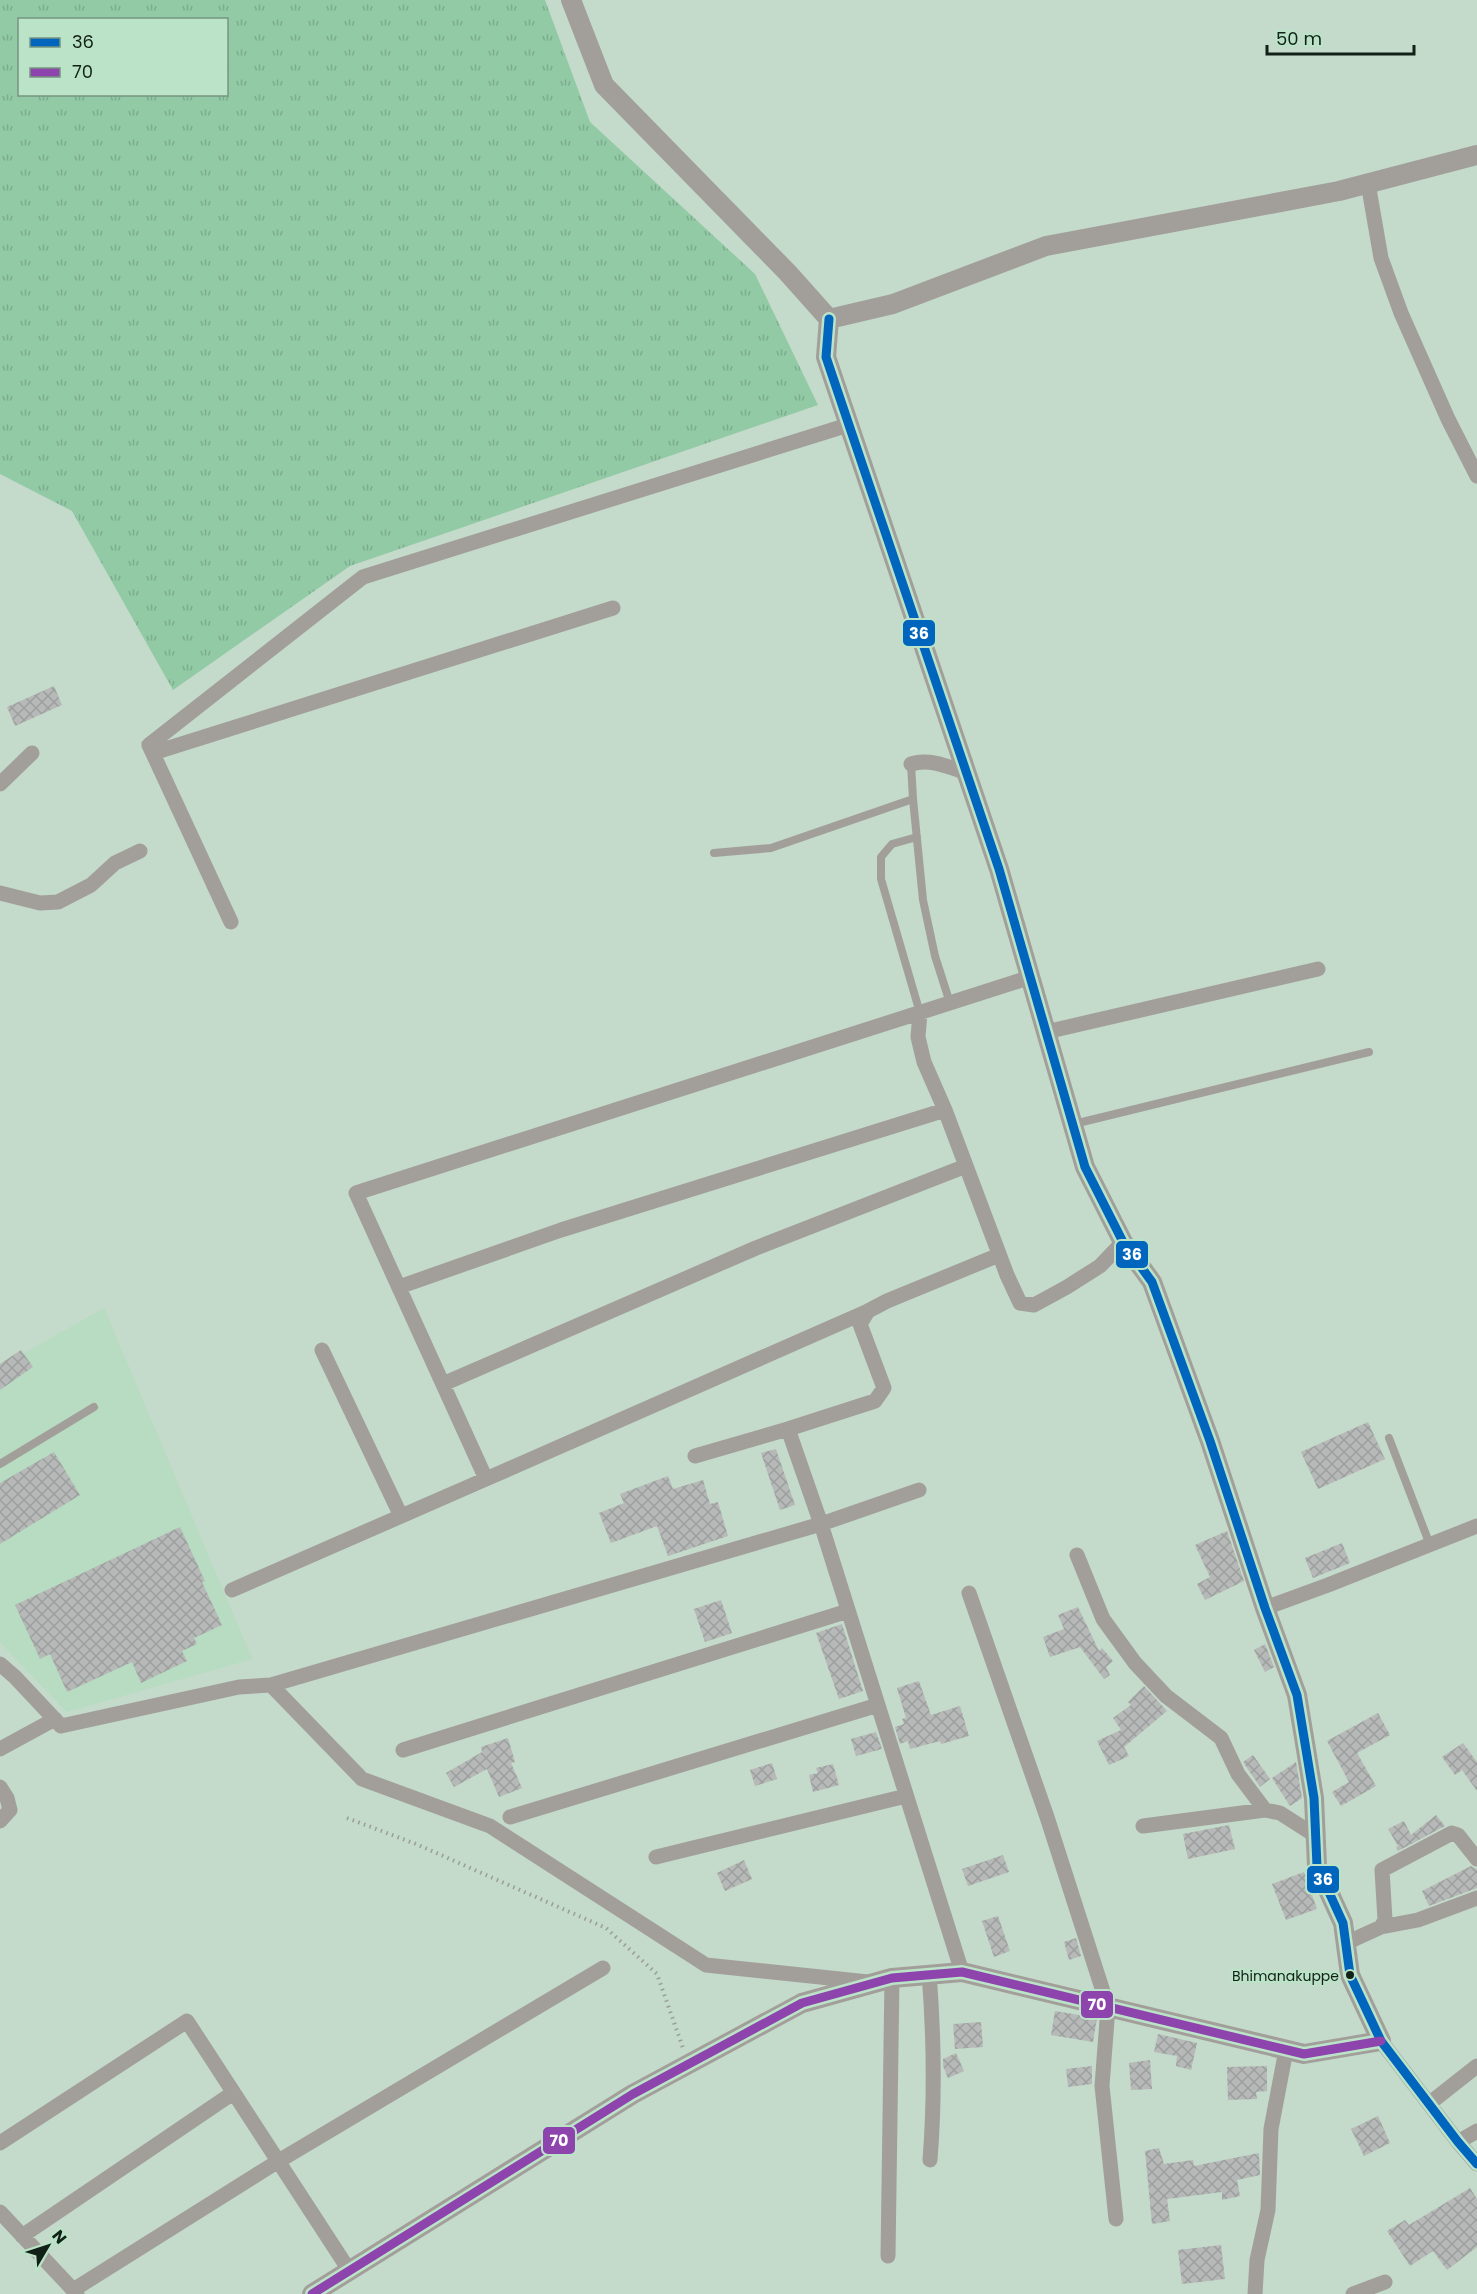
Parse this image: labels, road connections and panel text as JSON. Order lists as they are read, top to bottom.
{
  "places": ["Bhimanakuppe"],
  "lines": ["transit line 36", "transit line 70"],
  "legend": ["36", "70"],
  "scale_bar": "50 m",
  "north": "top right"
}
